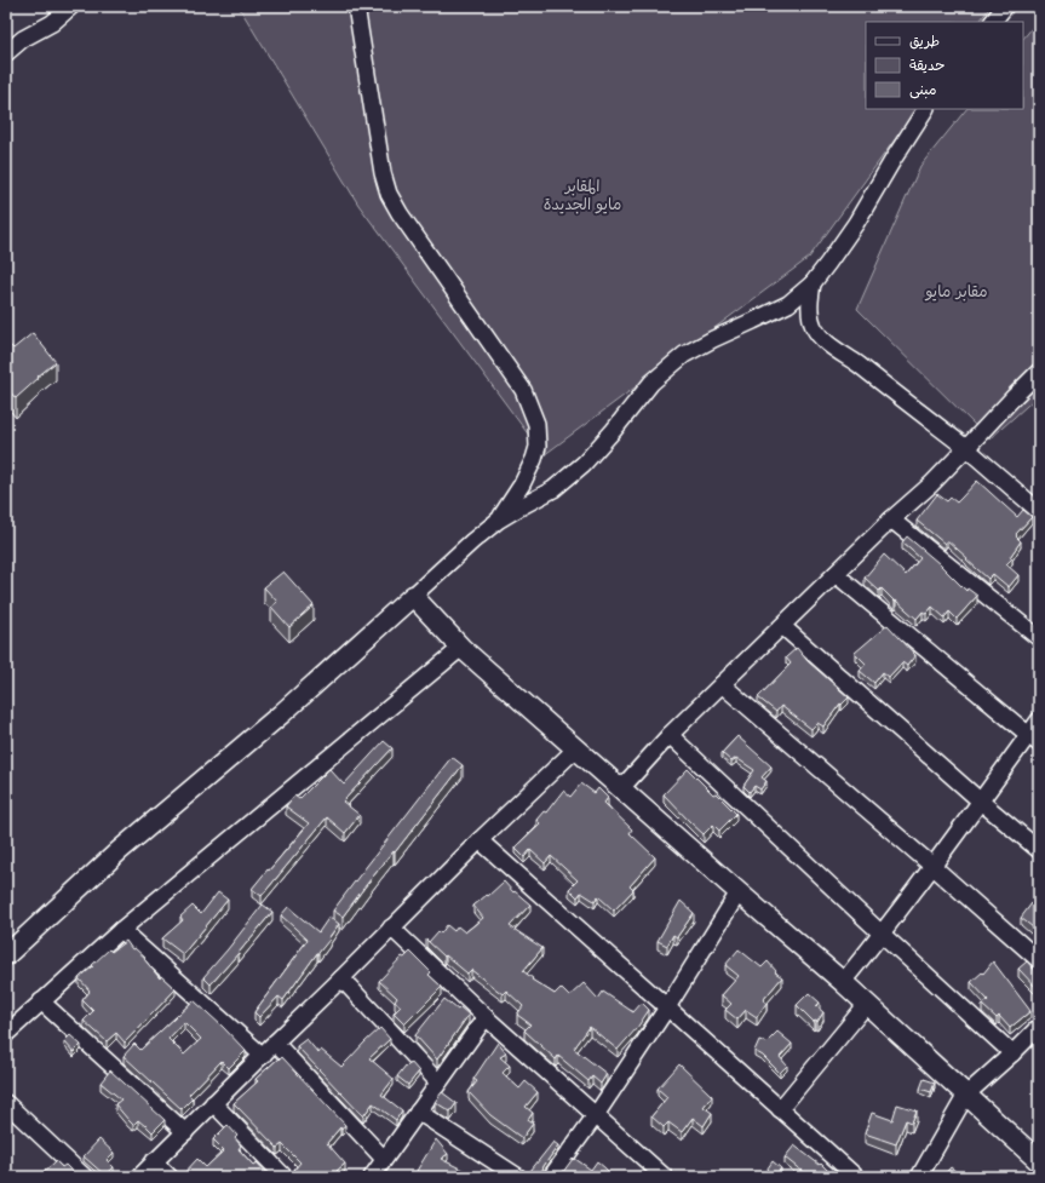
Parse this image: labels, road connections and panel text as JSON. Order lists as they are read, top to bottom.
{
  "parks": ["المقابر مايو الجديدة", "مقابر مايو"],
  "legend": ["طريق", "حديقة", "مبنى"]
}
